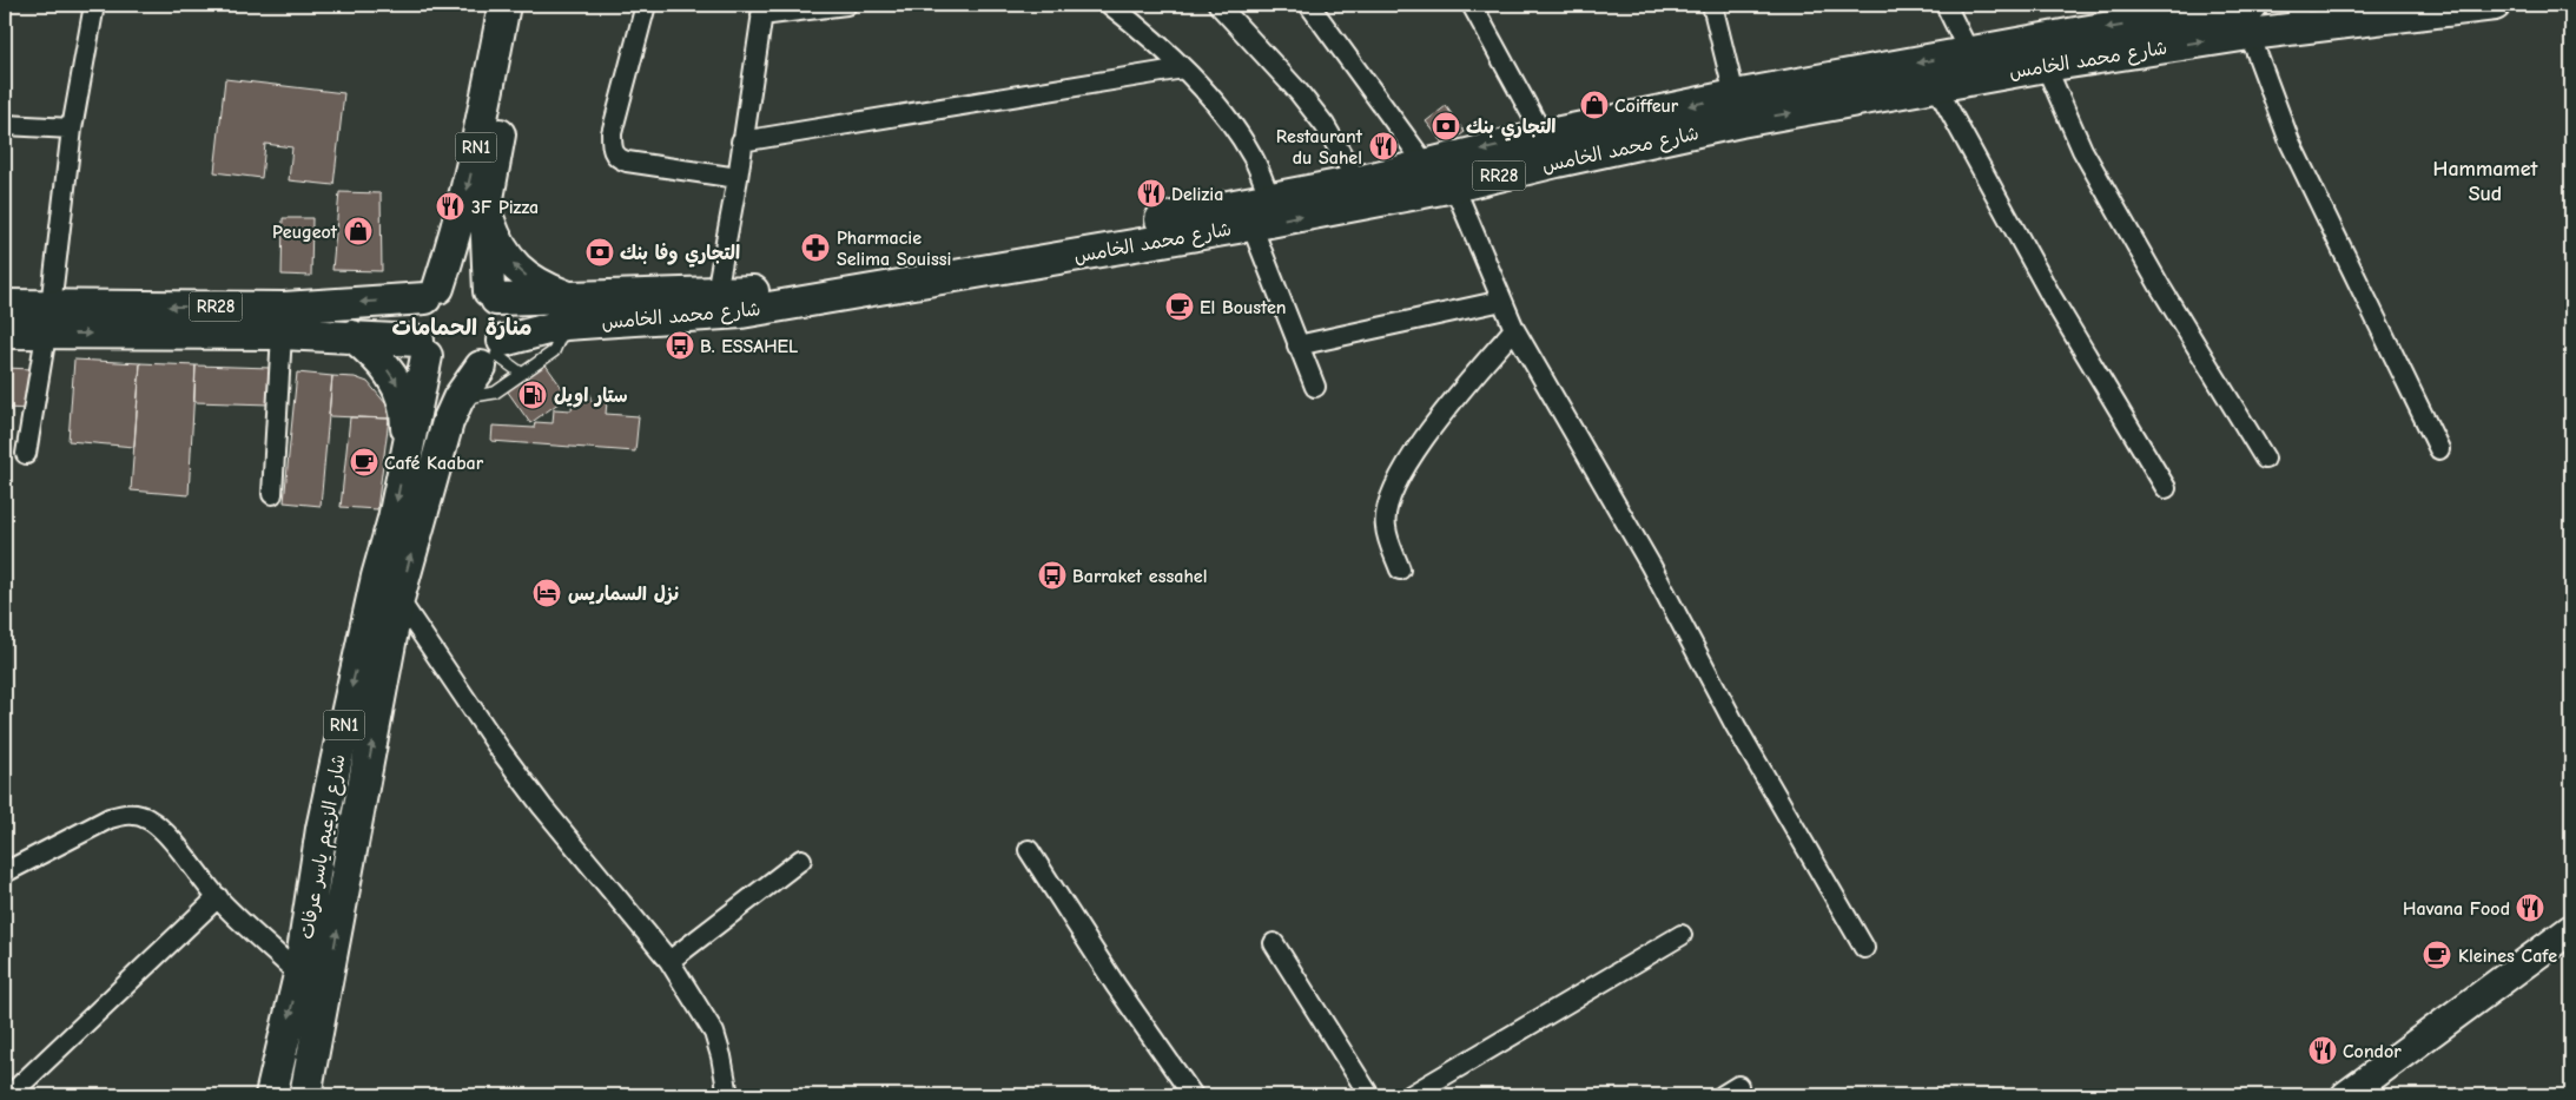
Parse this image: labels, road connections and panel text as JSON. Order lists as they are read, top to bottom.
{
  "streets": {
    "main road": [
      "شارع محمد الخامس",
      "RN1",
      "RR28",
      "شارع الزعيم ياسر عرفات"
    ]
  },
  "crossings": [
    ["شارع محمد الخامس", "RN1"],
    ["شارع محمد الخامس", "RR28"],
    ["شارع محمد الخامس", "شارع الزعيم ياسر عرفات"],
    ["RN1", "RR28"],
    ["RN1", "شارع الزعيم ياسر عرفات"],
    ["RR28", "شارع الزعيم ياسر عرفات"]
  ],
  "districts": ["Hammamet Sud", "منارة الحمامات"],
  "places": {
    "shop": ["Coiffeur", "Peugeot"],
    "bank": ["التجاري بنك", "التجاري وفا بنك"],
    "restaurant": [
      "Restaurant du Sahel",
      "Delizia",
      "3F Pizza",
      "Havana Food",
      "Condor"
    ],
    "pharmacy": ["Pharmacie Selima Souissi"],
    "cafe": ["El Bousten", "Café Kaabar", "Kleines Cafe"],
    "bus stop": ["B. ESSAHEL", "Barraket essahel"],
    "fuel station": ["ستار اويل"],
    "hotel": ["نزل السماريس"]
  }
}
